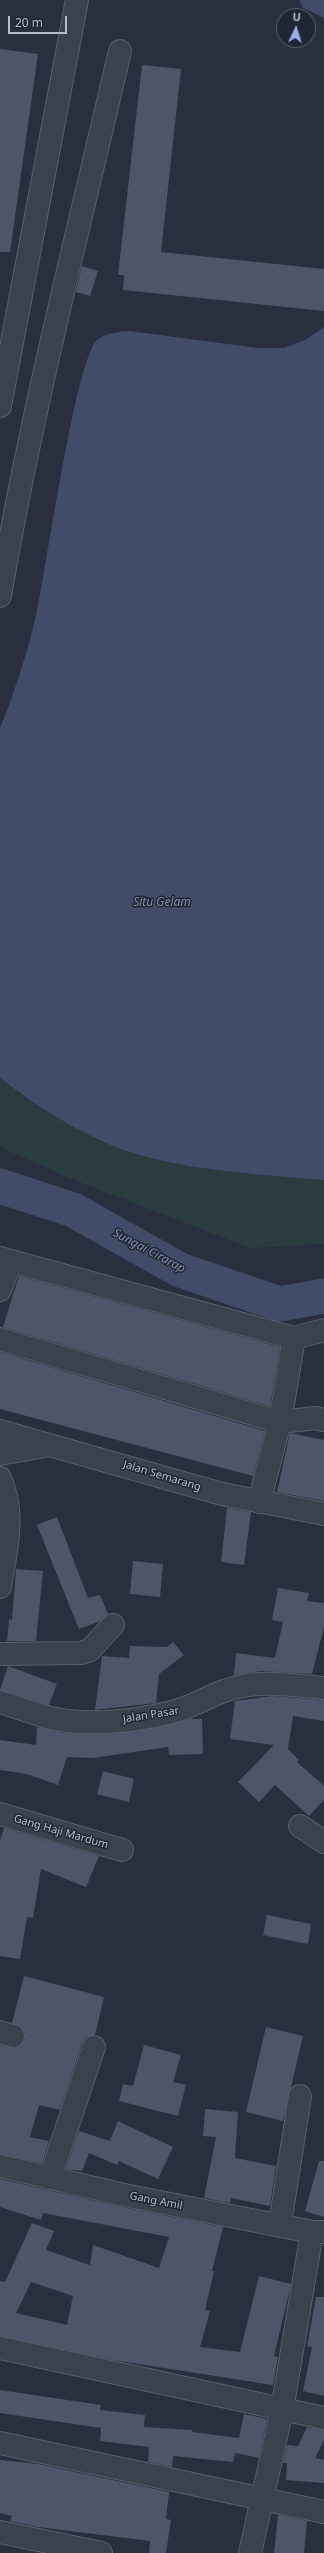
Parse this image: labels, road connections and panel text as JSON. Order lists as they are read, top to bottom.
{
  "streets": {
    "street": [
      "Jalan Semarang",
      "Jalan Pasar",
      "Gang Haji Mardum",
      "Gang Amil"
    ]
  },
  "water": ["Situ Gelam", "Sungai Cirarap"],
  "scale_bar": "20 m",
  "north": "top"
}
